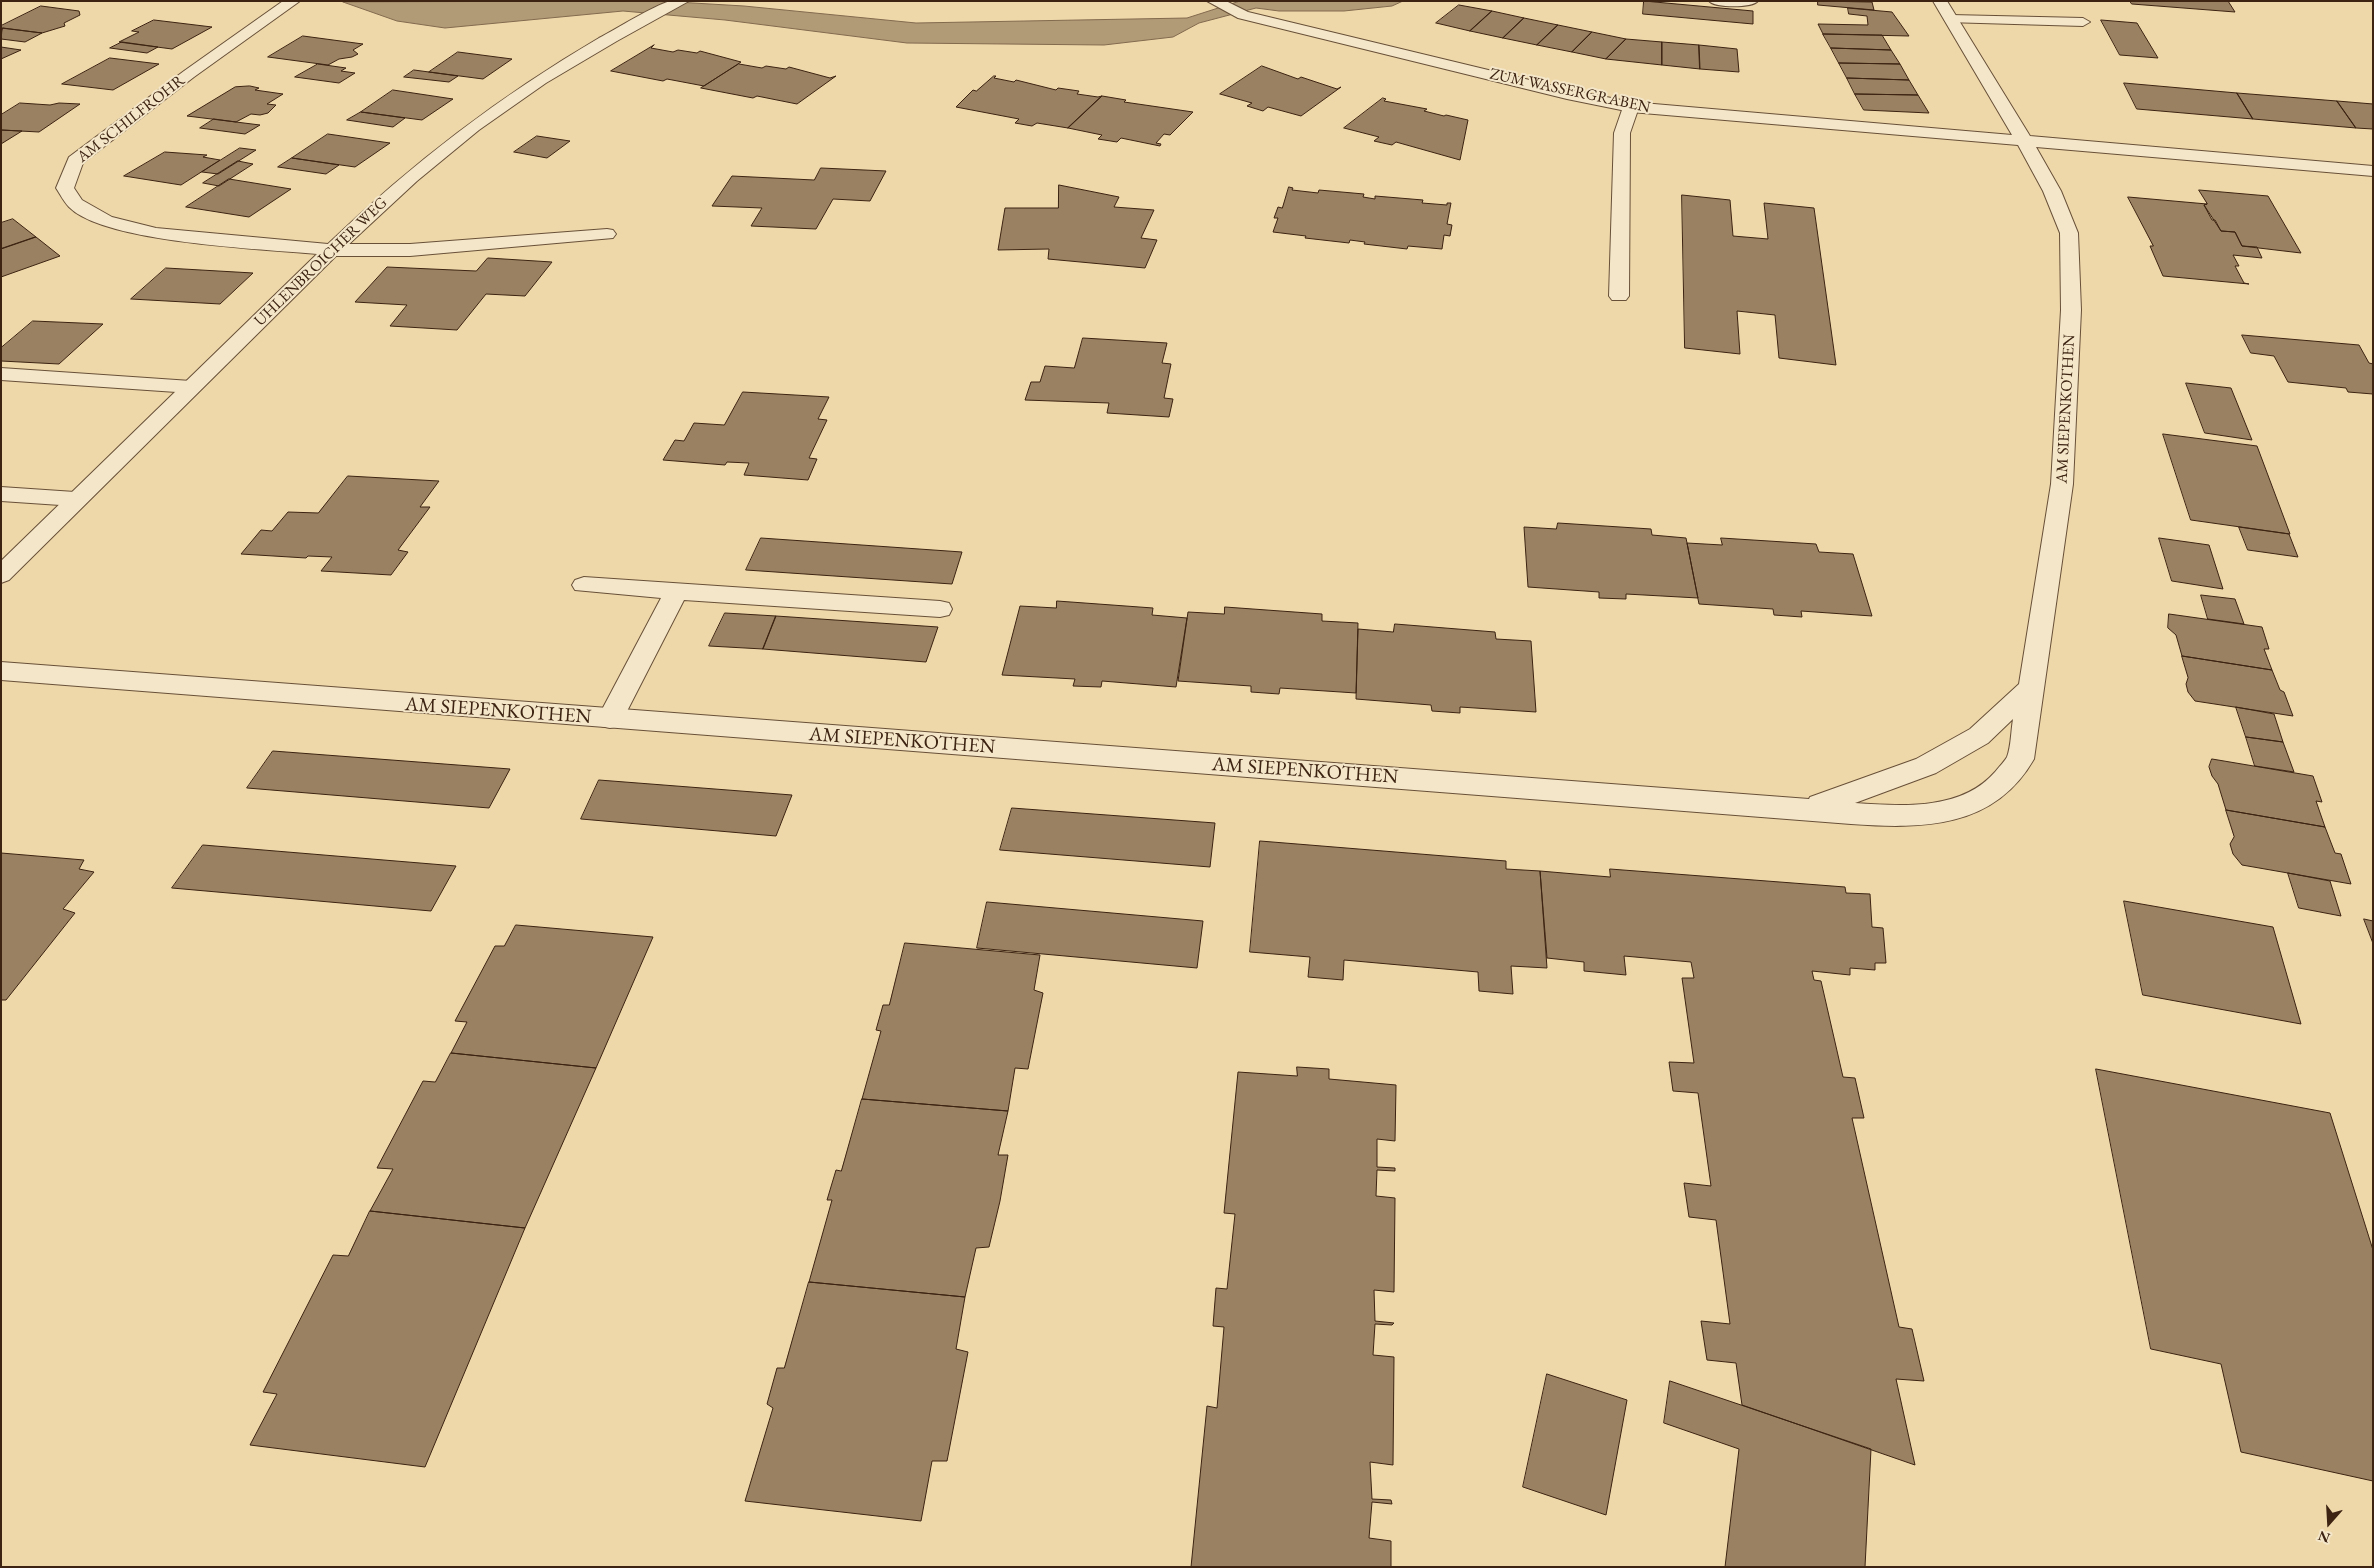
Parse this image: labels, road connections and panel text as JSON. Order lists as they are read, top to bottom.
{
  "streets": {
    "street": [
      "ZUM WASSERGRABEN",
      "AM SCHILFROHR",
      "UHLENBROICHER WEG",
      "AM SIEPENKOTHEN"
    ]
  },
  "crossings": [
    ["ZUM WASSERGRABEN", "AM SIEPENKOTHEN"],
    ["AM SCHILFROHR", "UHLENBROICHER WEG"]
  ],
  "north": "bottom"
}
